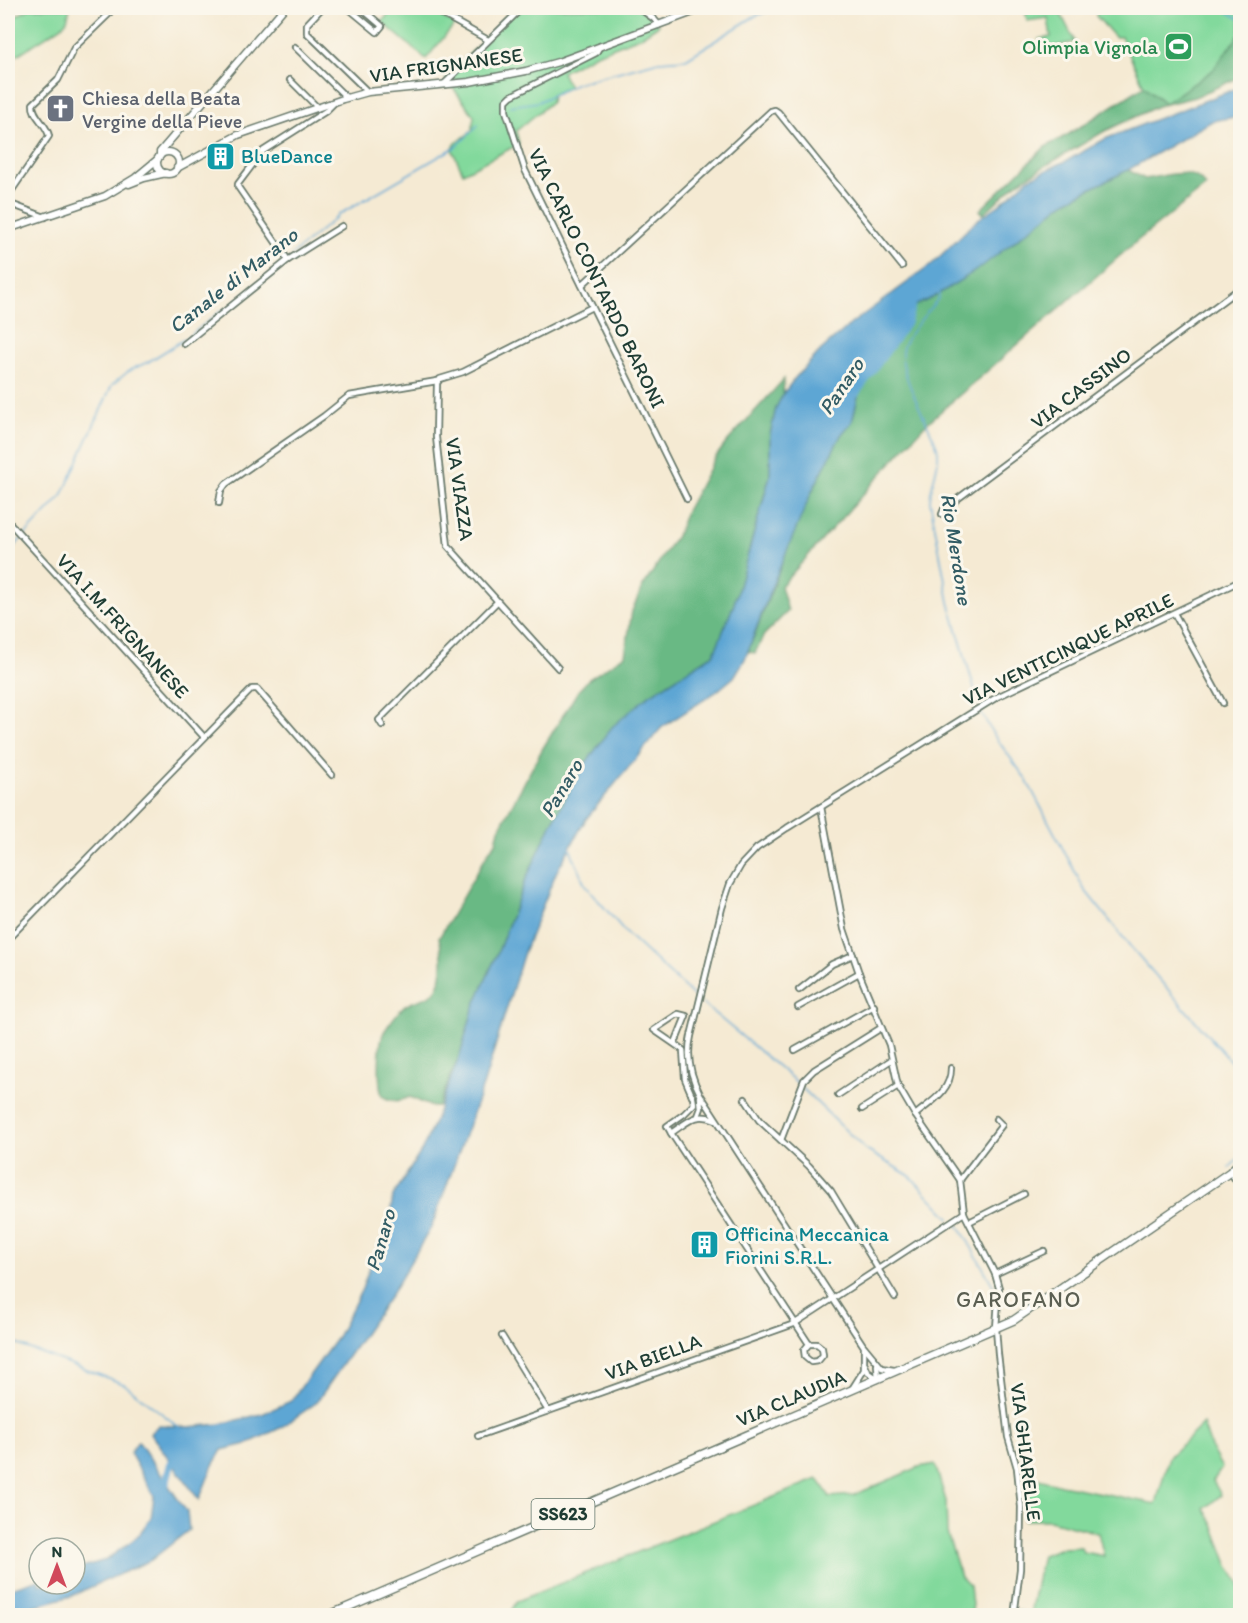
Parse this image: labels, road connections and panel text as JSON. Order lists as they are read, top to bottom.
{
  "streets": {
    "main road": ["VIA FRIGNANESE", "VIA CLAUDIA", "SS623"],
    "street": [
      "VIA CARLO CONTARDO BARONI",
      "VIA CASSINO",
      "VIA VIAZZA",
      "VIA I.M.FRIGNANESE",
      "VIA VENTICINQUE APRILE",
      "VIA BIELLA",
      "VIA GHIARELLE"
    ]
  },
  "crossings": [
    ["VIA FRIGNANESE", "VIA CARLO CONTARDO BARONI"],
    ["VIA CLAUDIA", "VIA GHIARELLE"]
  ],
  "districts": ["GAROFANO"],
  "water": ["Canale di Marano", "Panaro", "Rio Merdone"],
  "places": {
    "sports": ["Olimpia Vignola"],
    "church": ["Chiesa della Beata Vergine della Pieve"],
    "building": ["BlueDance", "Officina Meccanica Fiorini S.R.L."]
  },
  "north": "top"
}
